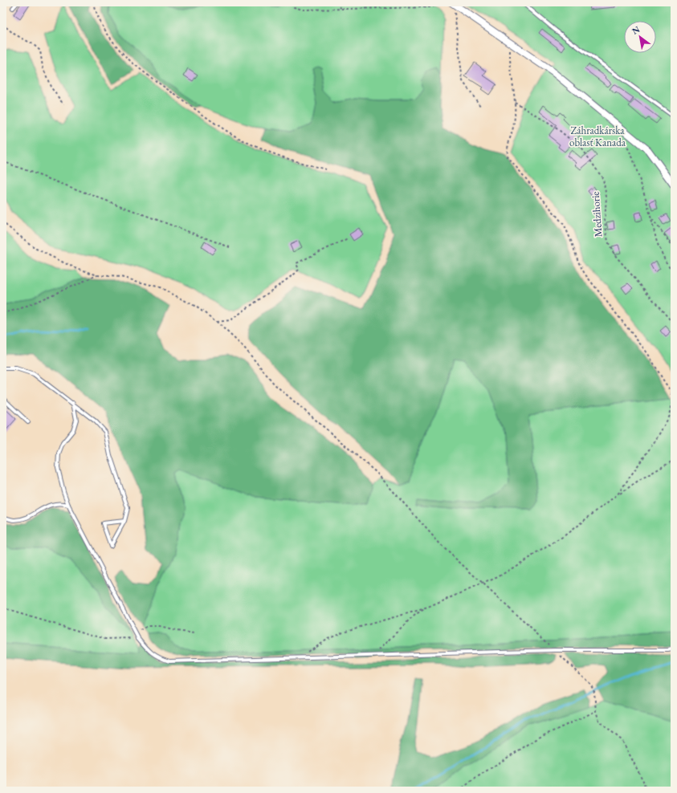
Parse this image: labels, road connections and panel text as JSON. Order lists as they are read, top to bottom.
{
  "streets": {
    "path": ["Medzihorie"]
  },
  "parks": ["Záhradkárska oblasť Kanada"],
  "north": "top left"
}
